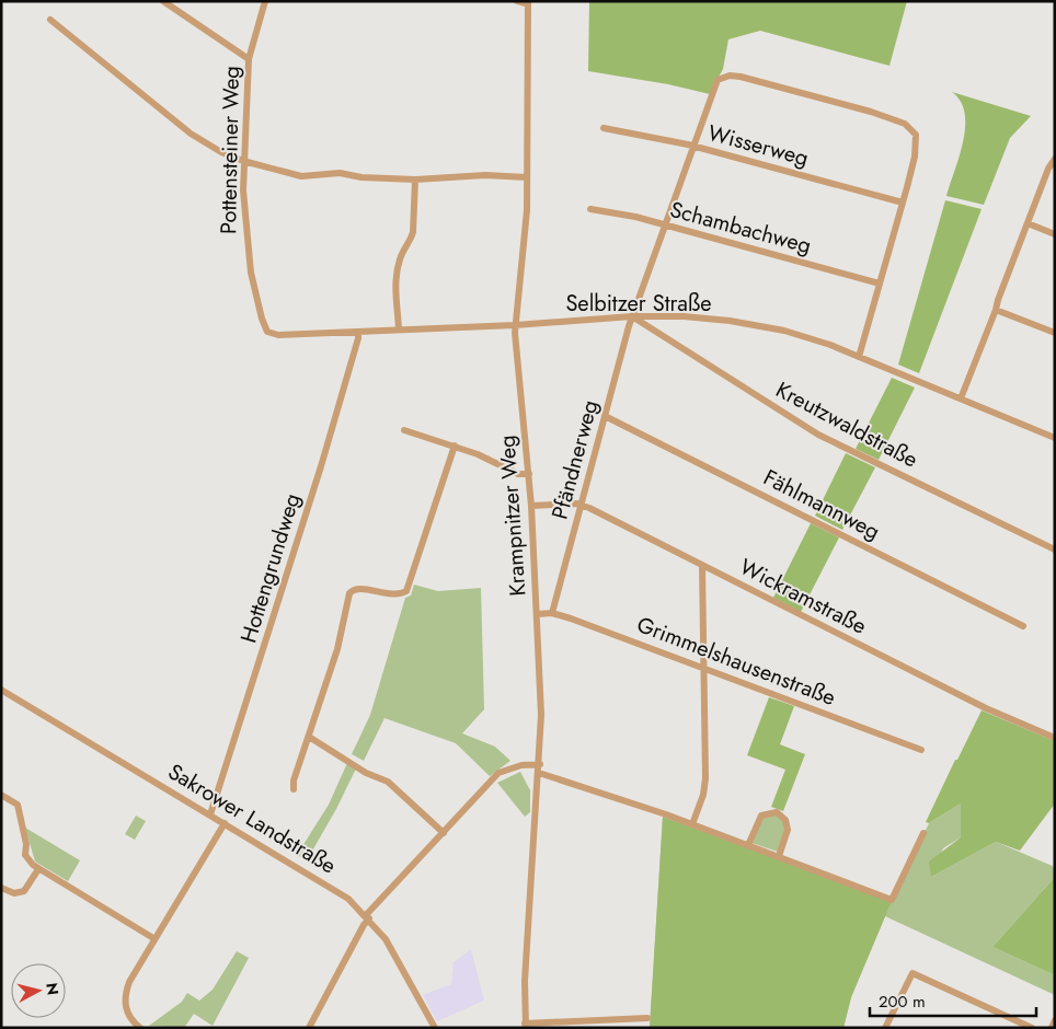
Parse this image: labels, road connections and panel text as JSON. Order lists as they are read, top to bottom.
{
  "streets": {
    "street": [
      "Wisserweg",
      "Pottensteiner Weg",
      "Schambachweg",
      "Selbitzer Straße",
      "Kreutzwaldstraße",
      "Pfändnerweg",
      "Fählmannweg",
      "Krampnitzer Weg",
      "Hottengrundweg",
      "Wickramstraße",
      "Grimmelshausenstraße",
      "Sakrower Landstraße"
    ]
  },
  "crossings": [
    ["Wisserweg", "Pfändnerweg"],
    ["Pottensteiner Weg", "Selbitzer Straße"],
    ["Schambachweg", "Pfändnerweg"],
    ["Selbitzer Straße", "Kreutzwaldstraße"],
    ["Selbitzer Straße", "Pfändnerweg"],
    ["Selbitzer Straße", "Krampnitzer Weg"],
    ["Selbitzer Straße", "Hottengrundweg"],
    ["Kreutzwaldstraße", "Pfändnerweg"],
    ["Pfändnerweg", "Fählmannweg"],
    ["Pfändnerweg", "Wickramstraße"],
    ["Pfändnerweg", "Grimmelshausenstraße"],
    ["Krampnitzer Weg", "Wickramstraße"],
    ["Krampnitzer Weg", "Grimmelshausenstraße"],
    ["Hottengrundweg", "Sakrower Landstraße"]
  ],
  "scale_bar": "200 m",
  "north": "right"
}
